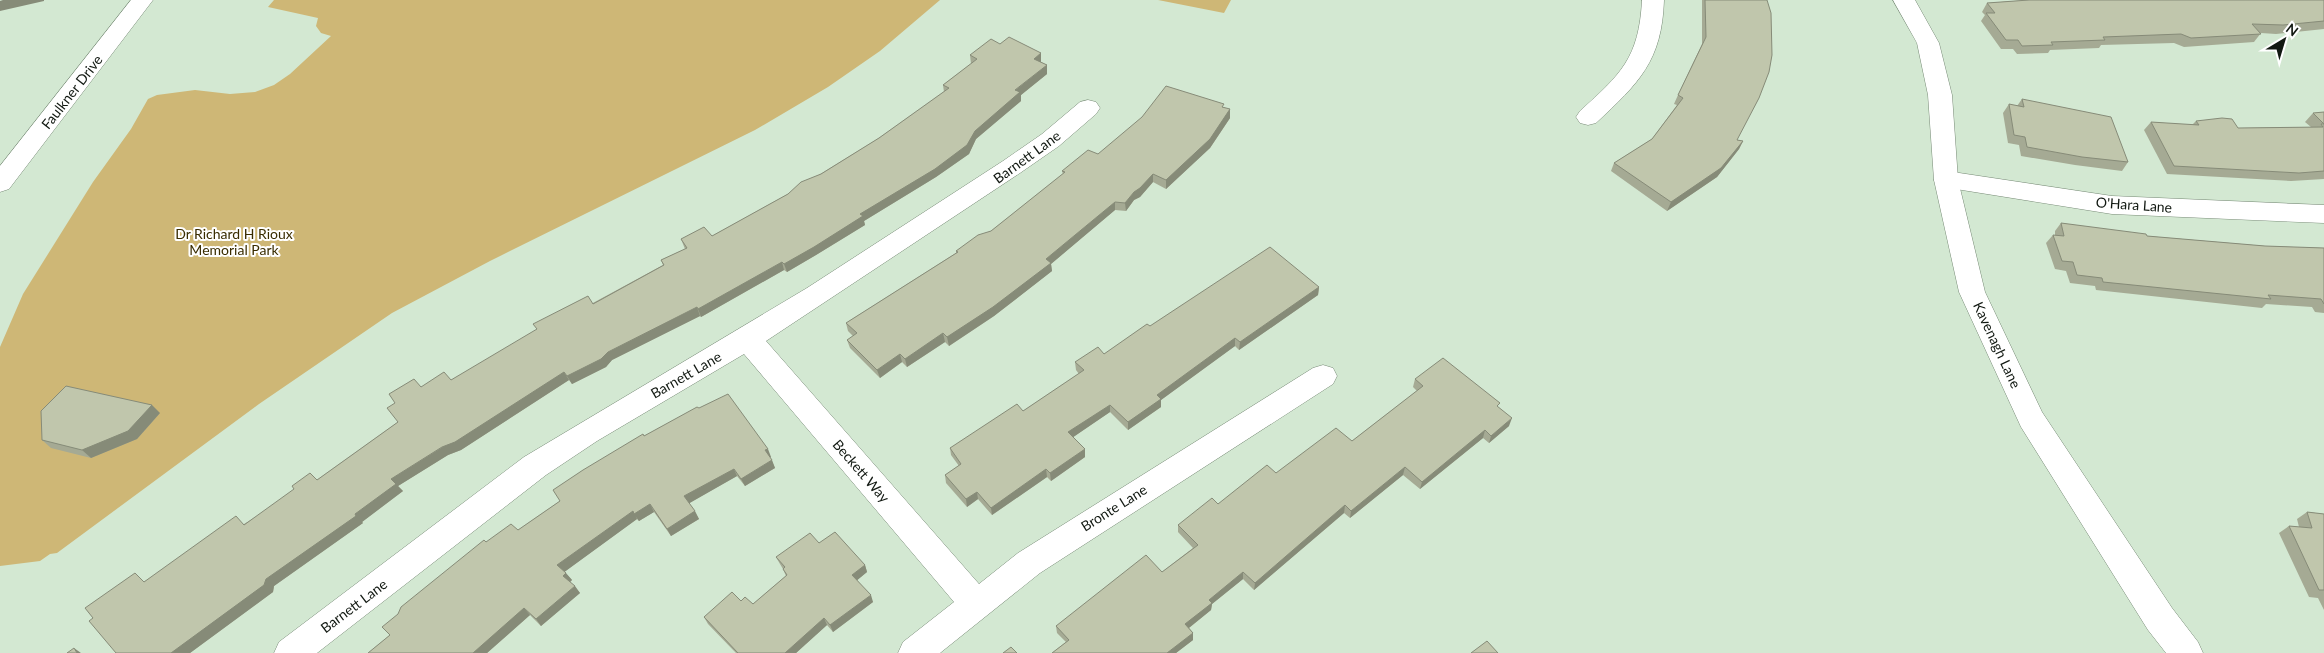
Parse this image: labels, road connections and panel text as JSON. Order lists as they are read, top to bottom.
{
  "streets": {
    "street": [
      "Faulkner Drive",
      "Barnett Lane",
      "O'Hara Lane",
      "Kavenagh Lane",
      "Beckett Way",
      "Bronte Lane"
    ]
  },
  "crossings": [
    ["Barnett Lane", "Beckett Way"],
    ["O'Hara Lane", "Kavenagh Lane"],
    ["Beckett Way", "Bronte Lane"]
  ],
  "parks": ["Dr Richard H Rioux Memorial Park"],
  "north": "top right"
}
